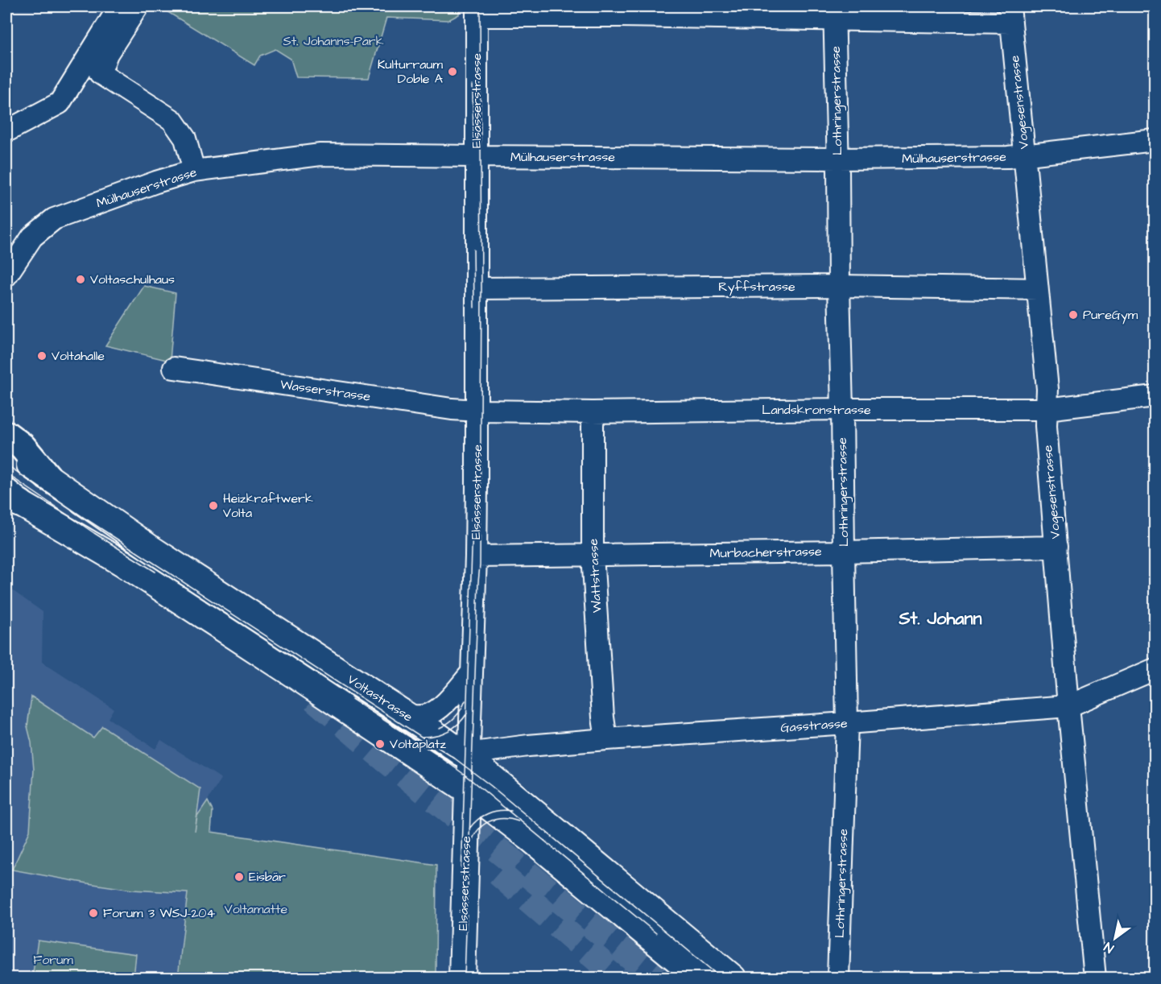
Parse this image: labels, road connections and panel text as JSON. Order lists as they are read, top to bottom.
{
  "streets": {
    "main road": ["Elsässerstrasse", "Voltastrasse"],
    "street": [
      "Lothringerstrasse",
      "Vogesenstrasse",
      "Mülhauserstrasse",
      "Ryffstrasse",
      "Wasserstrasse",
      "Landskronstrasse",
      "Murbacherstrasse",
      "Wattstrasse",
      "Gasstrasse"
    ]
  },
  "crossings": [
    ["Elsässerstrasse", "Mülhauserstrasse"],
    ["Elsässerstrasse", "Ryffstrasse"],
    ["Elsässerstrasse", "Wasserstrasse"],
    ["Elsässerstrasse", "Landskronstrasse"],
    ["Elsässerstrasse", "Murbacherstrasse"],
    ["Elsässerstrasse", "Voltastrasse"],
    ["Elsässerstrasse", "Gasstrasse"],
    ["Lothringerstrasse", "Mülhauserstrasse"],
    ["Lothringerstrasse", "Ryffstrasse"],
    ["Lothringerstrasse", "Landskronstrasse"],
    ["Lothringerstrasse", "Murbacherstrasse"],
    ["Lothringerstrasse", "Gasstrasse"],
    ["Vogesenstrasse", "Mülhauserstrasse"],
    ["Vogesenstrasse", "Ryffstrasse"],
    ["Vogesenstrasse", "Landskronstrasse"],
    ["Vogesenstrasse", "Murbacherstrasse"],
    ["Vogesenstrasse", "Gasstrasse"],
    ["Wasserstrasse", "Landskronstrasse"],
    ["Landskronstrasse", "Wattstrasse"],
    ["Murbacherstrasse", "Wattstrasse"],
    ["Wattstrasse", "Gasstrasse"],
    ["Voltastrasse", "Gasstrasse"]
  ],
  "districts": ["St. Johann"],
  "parks": ["St. Johanns-Park", "Voltamatte", "Forum"],
  "places": [
    "Kulturraum Doble A",
    "Voltaschulhaus",
    "PureGym",
    "Voltahalle",
    "Heizkraftwerk Volta",
    "Voltaplatz",
    "Eisbär",
    "Forum 3 WSJ-204"
  ],
  "north": "bottom left"
}
